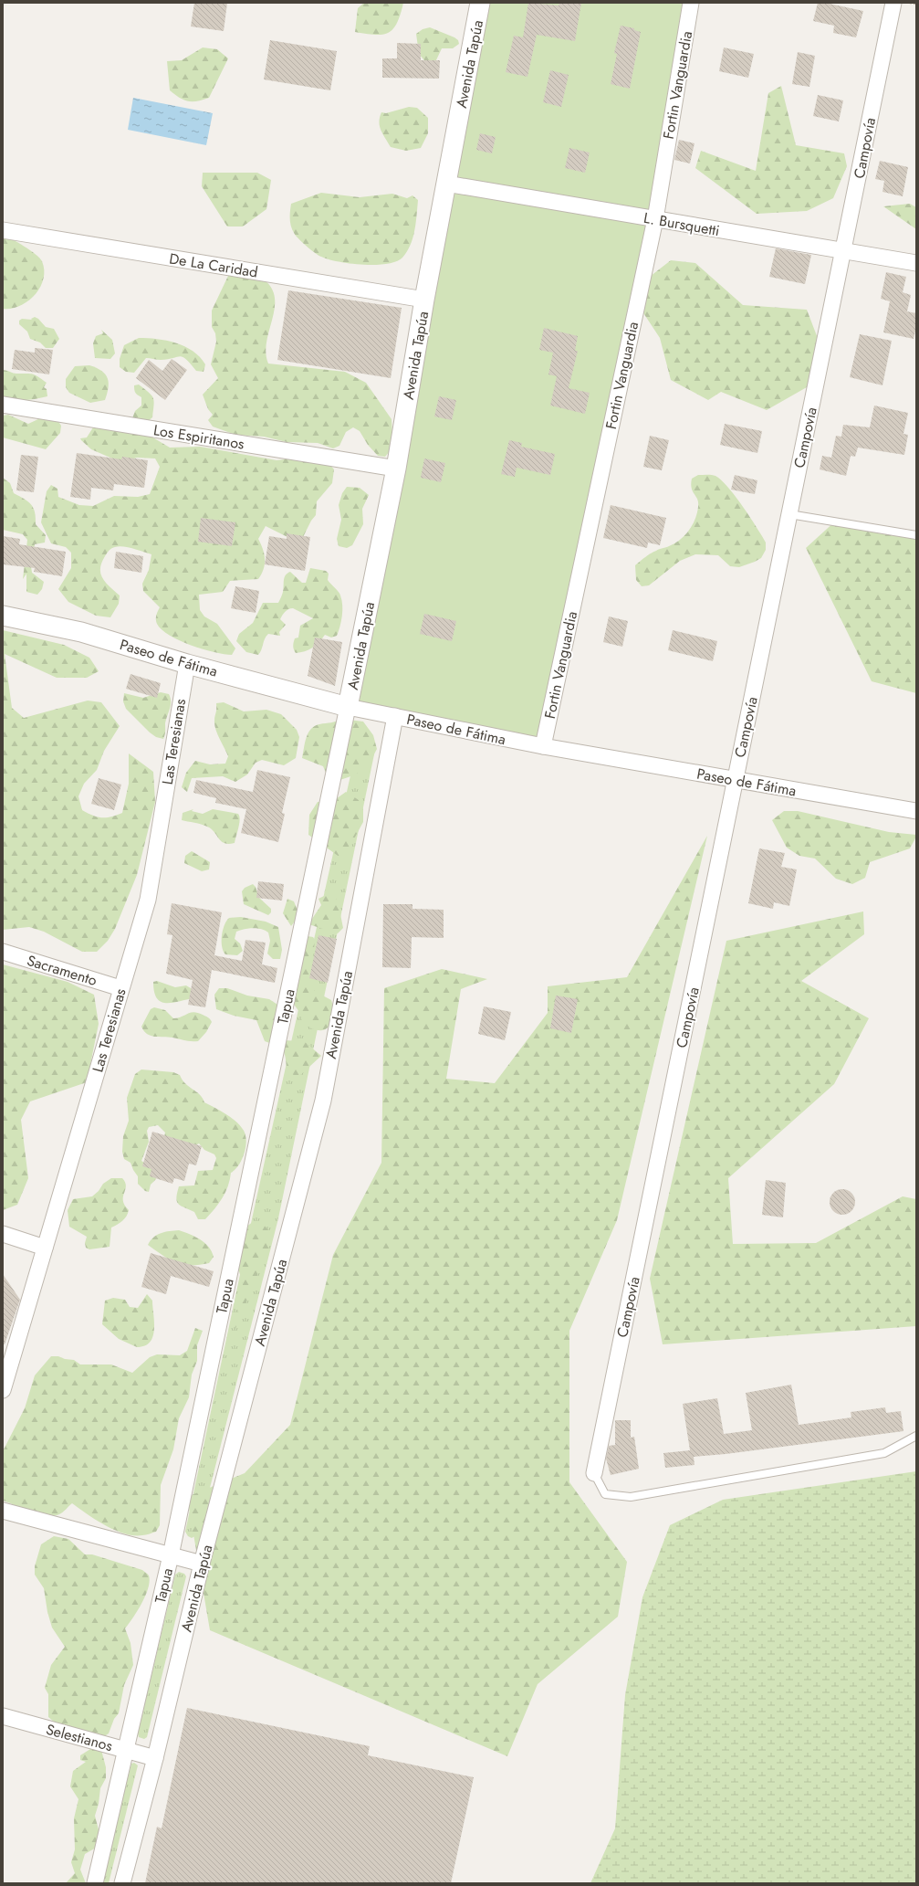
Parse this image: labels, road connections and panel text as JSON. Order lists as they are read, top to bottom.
{
  "streets": {
    "street": [
      "Avenida Tapúa",
      "Fortin Vanguardia",
      "Campovía",
      "L. Bursquetti",
      "De La Caridad",
      "Los Espiritanos",
      "Paseo de Fátima",
      "Las Teresianas",
      "Sacramento",
      "Tapua",
      "Selestianos"
    ]
  },
  "crossings": [
    ["Avenida Tapúa", "L. Bursquetti"],
    ["Avenida Tapúa", "De La Caridad"],
    ["Avenida Tapúa", "Los Espiritanos"],
    ["Avenida Tapúa", "Paseo de Fátima"],
    ["Avenida Tapúa", "Tapua"],
    ["Avenida Tapúa", "Selestianos"],
    ["Fortin Vanguardia", "L. Bursquetti"],
    ["Fortin Vanguardia", "Paseo de Fátima"],
    ["Campovía", "L. Bursquetti"],
    ["Campovía", "Paseo de Fátima"],
    ["Paseo de Fátima", "Las Teresianas"],
    ["Paseo de Fátima", "Tapua"],
    ["Las Teresianas", "Sacramento"],
    ["Tapua", "Selestianos"]
  ]
}
